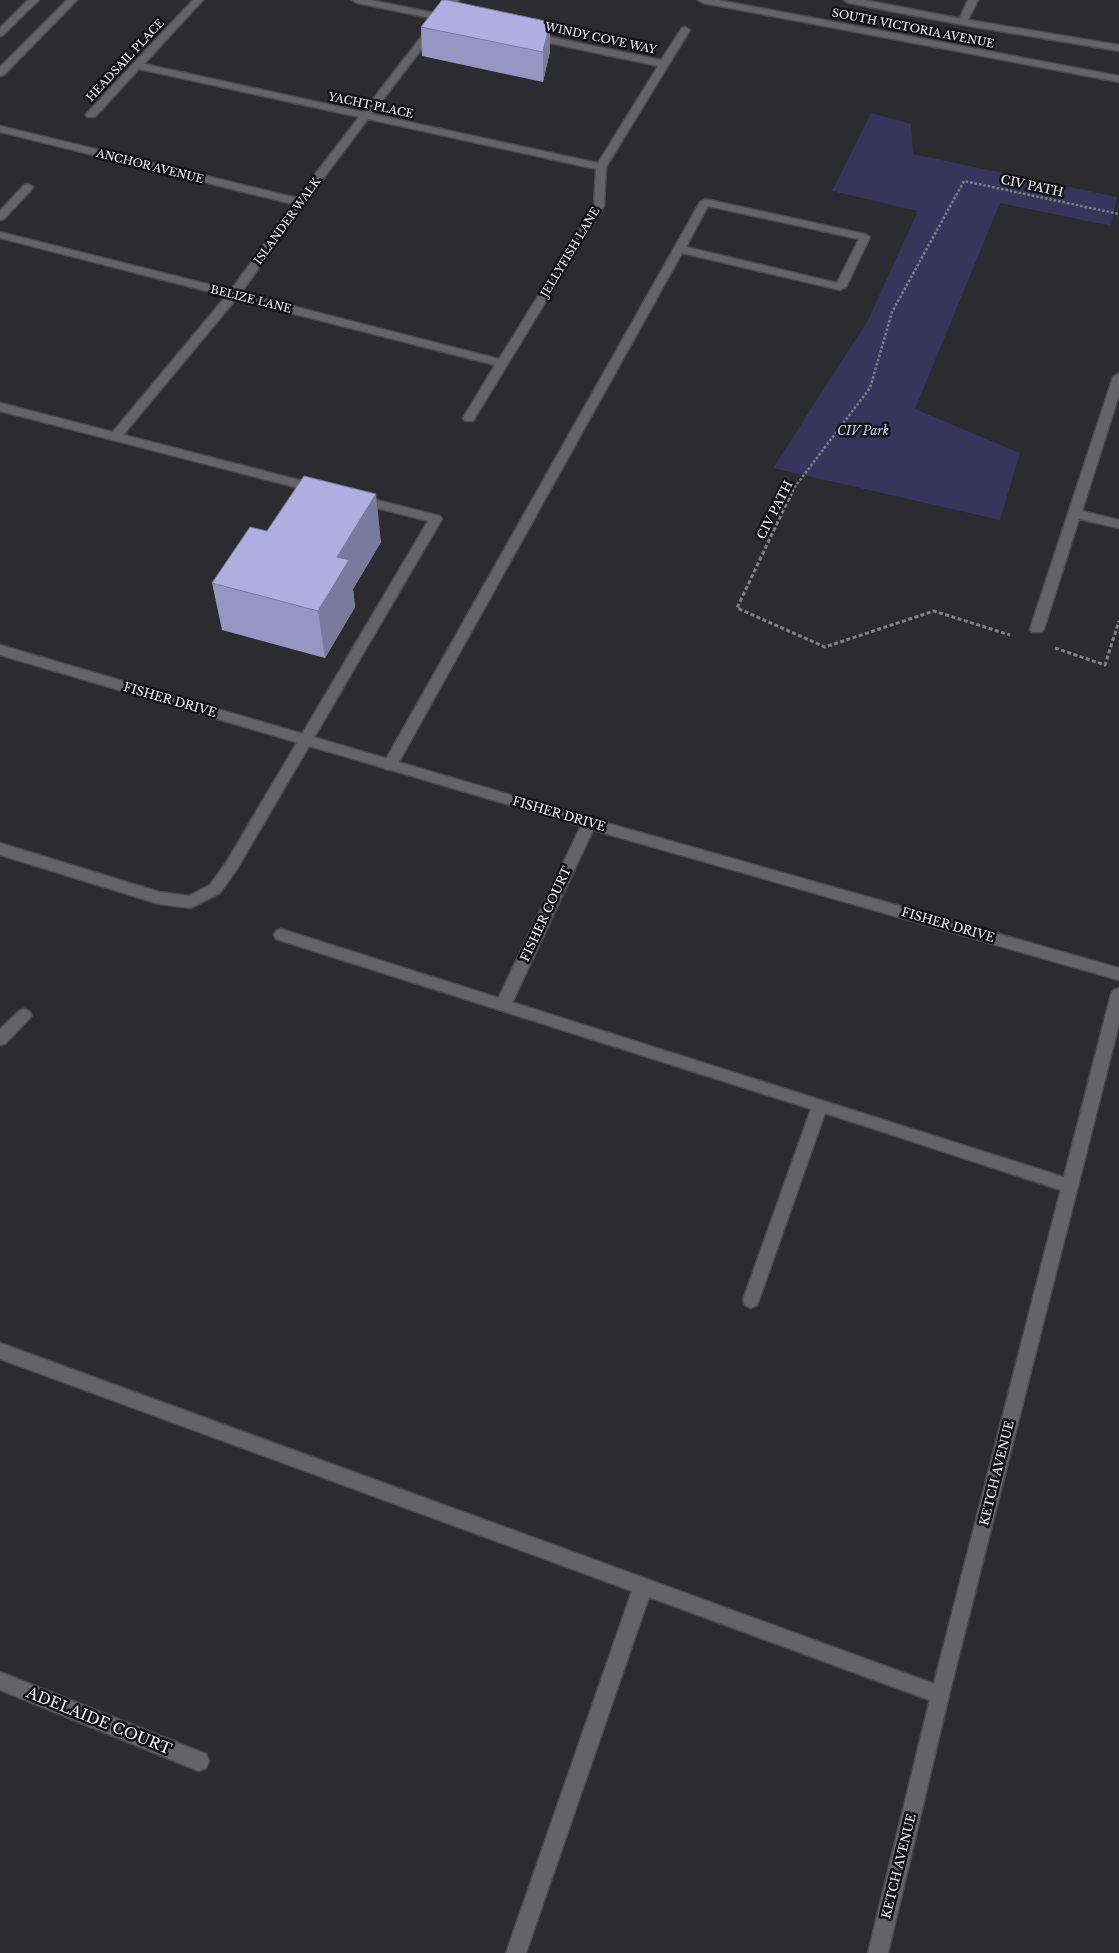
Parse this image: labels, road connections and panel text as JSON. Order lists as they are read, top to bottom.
{
  "streets": {
    "street": [
      "SOUTH VICTORIA AVENUE",
      "WINDY COVE WAY",
      "HEADSAIL PLACE",
      "YACHT PLACE",
      "ANCHOR AVENUE",
      "ISLANDER WALK",
      "JELLYFISH LANE",
      "BELIZE LANE",
      "FISHER DRIVE",
      "FISHER COURT",
      "KETCH AVENUE",
      "ADELAIDE COURT"
    ],
    "path": ["CIV PATH"]
  },
  "crossings": [
    ["WINDY COVE WAY", "JELLYFISH LANE"],
    ["HEADSAIL PLACE", "YACHT PLACE"],
    ["YACHT PLACE", "ISLANDER WALK"],
    ["YACHT PLACE", "JELLYFISH LANE"],
    ["ANCHOR AVENUE", "ISLANDER WALK"],
    ["ISLANDER WALK", "BELIZE LANE"],
    ["JELLYFISH LANE", "BELIZE LANE"],
    ["FISHER DRIVE", "FISHER COURT"]
  ],
  "parks": ["CIV Park"]
}
